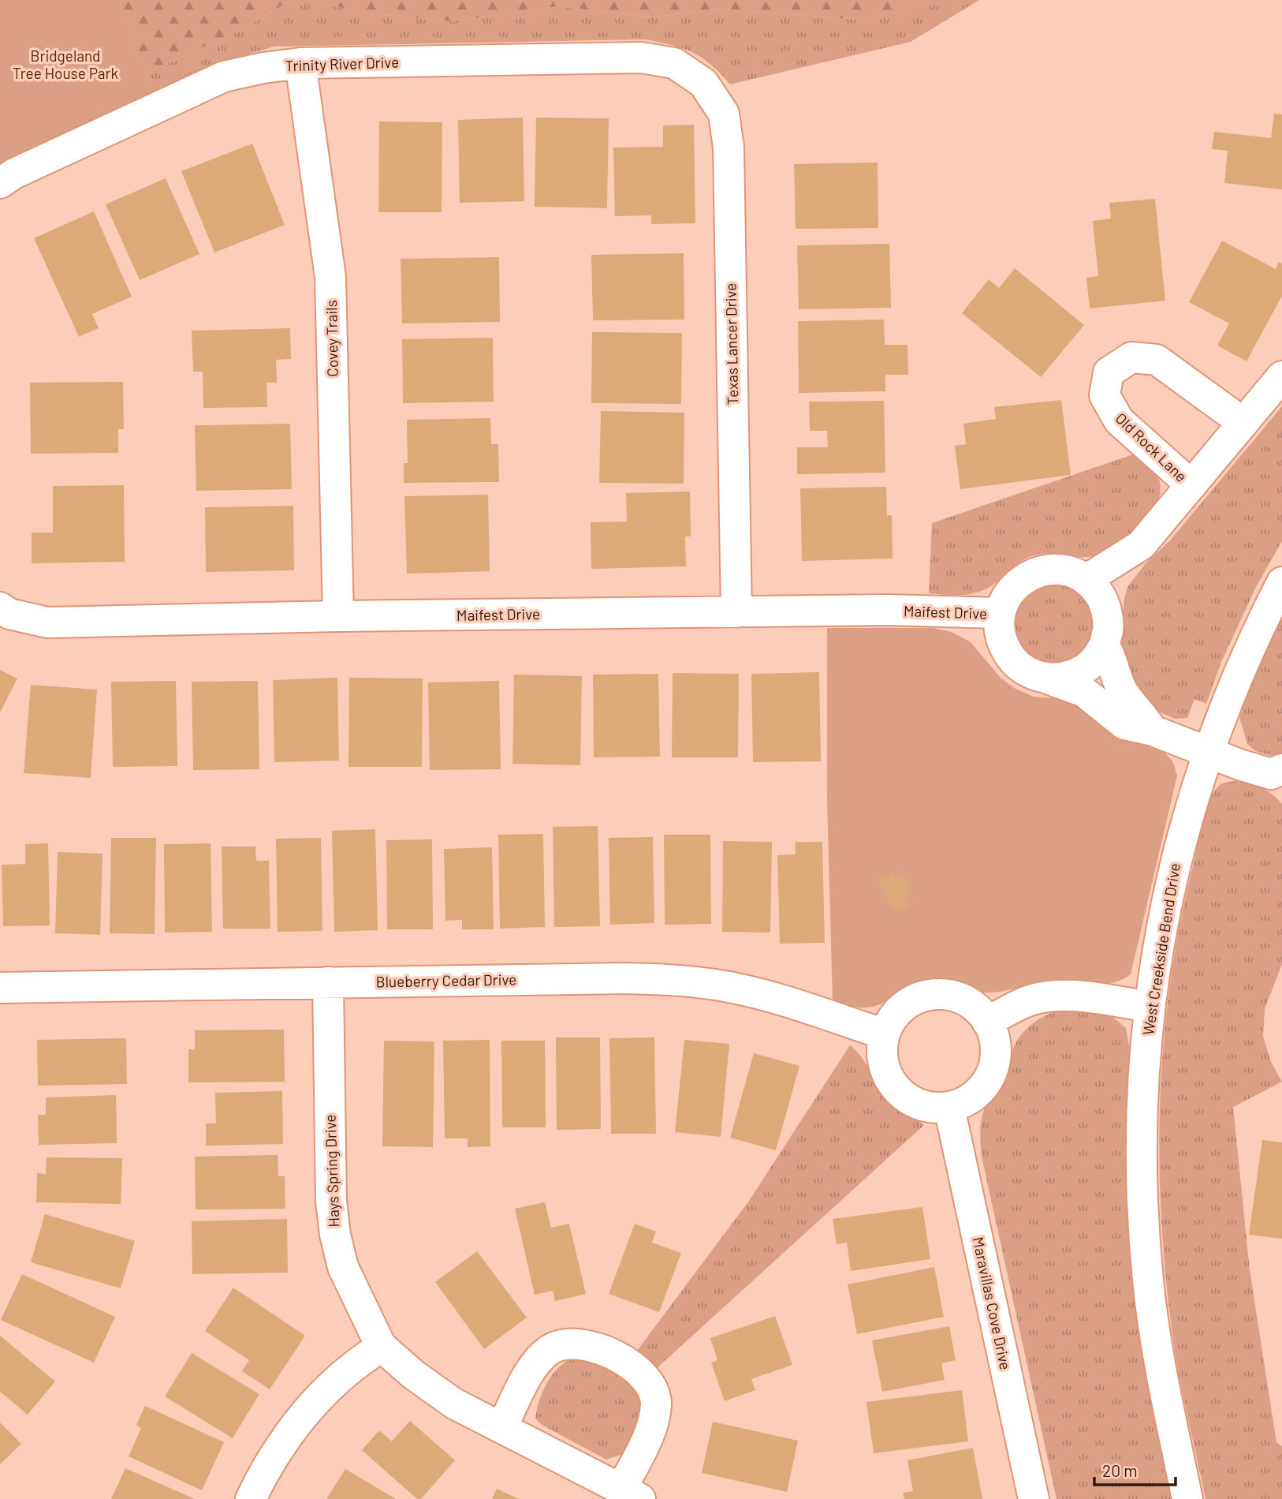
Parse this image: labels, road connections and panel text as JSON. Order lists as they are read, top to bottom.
{
  "streets": {
    "street": [
      "Trinity River Drive",
      "Covey Trails",
      "Texas Lancer Drive",
      "Old Rock Lane",
      "Maifest Drive",
      "West Creekside Bend Drive",
      "Blueberry Cedar Drive",
      "Hays Spring Drive",
      "Maravillas Cove Drive"
    ]
  },
  "crossings": [
    ["Trinity River Drive", "Covey Trails"],
    ["Trinity River Drive", "Texas Lancer Drive"],
    ["Covey Trails", "Maifest Drive"],
    ["Texas Lancer Drive", "Maifest Drive"],
    ["Blueberry Cedar Drive", "Hays Spring Drive"],
    ["Blueberry Cedar Drive", "Maravillas Cove Drive"]
  ],
  "parks": ["Bridgeland Tree House Park"],
  "scale_bar": "20 m"
}
